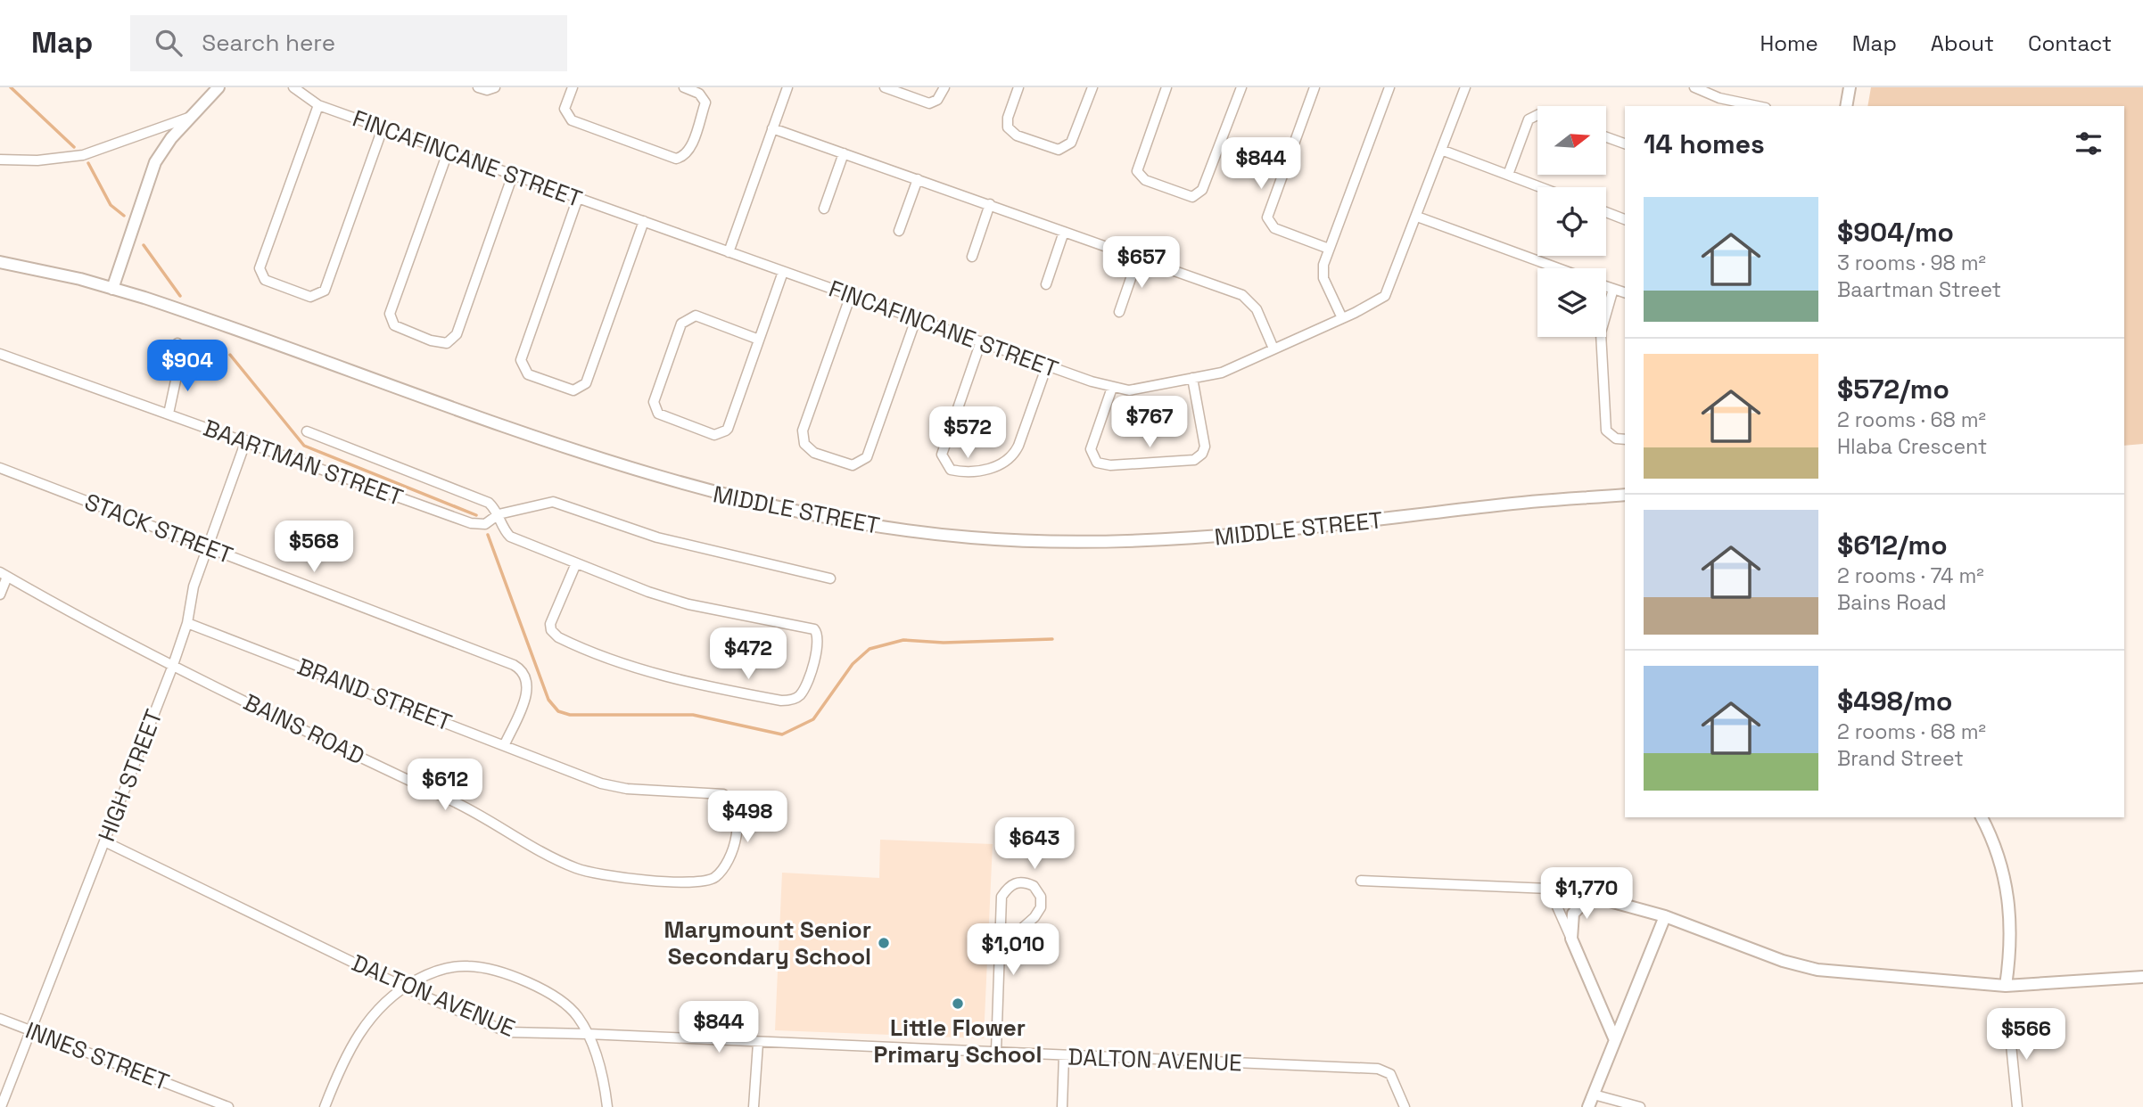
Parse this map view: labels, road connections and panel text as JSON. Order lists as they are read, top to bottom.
{
  "streets": {
    "main road": ["MIDDLE STREET"],
    "street": [
      "FINCAFINCANE STREET",
      "BAARTMAN STREET",
      "STACK STREET",
      "BRAND STREET",
      "BAINS ROAD",
      "HIGH STREET",
      "DALTON AVENUE",
      "INNES STREET"
    ]
  },
  "crossings": [
    ["BAARTMAN STREET", "HIGH STREET"],
    ["STACK STREET", "BRAND STREET"],
    ["STACK STREET", "HIGH STREET"],
    ["BRAND STREET", "BAINS ROAD"],
    ["BRAND STREET", "HIGH STREET"],
    ["BAINS ROAD", "HIGH STREET"],
    ["HIGH STREET", "DALTON AVENUE"],
    ["HIGH STREET", "INNES STREET"]
  ],
  "places": ["Marymount Senior Secondary School", "Little Flower Primary School"],
  "north": "right",
  "page": {
    "header": "Map",
    "search": "Search here",
    "nav": [
      "Home",
      "Map",
      "About",
      "Contact"
    ],
    "heading": "14 homes",
    "price": [
      "$844",
      "$657",
      "$904",
      "$767",
      "$572",
      "$568",
      "$472",
      "$612",
      "$498",
      "$643",
      "$1,770",
      "$1,010",
      "$844",
      "$566"
    ],
    "list": [
      {
        "name": "$904/mo",
        "note": "3 rooms · 98 m² · Baartman Street"
      },
      {
        "name": "$572/mo",
        "note": "2 rooms · 68 m² · Hlaba Crescent"
      },
      {
        "name": "$612/mo",
        "note": "2 rooms · 74 m² · Bains Road"
      },
      {
        "name": "$498/mo",
        "note": "2 rooms · 68 m² · Brand Street"
      }
    ]
  }
}
